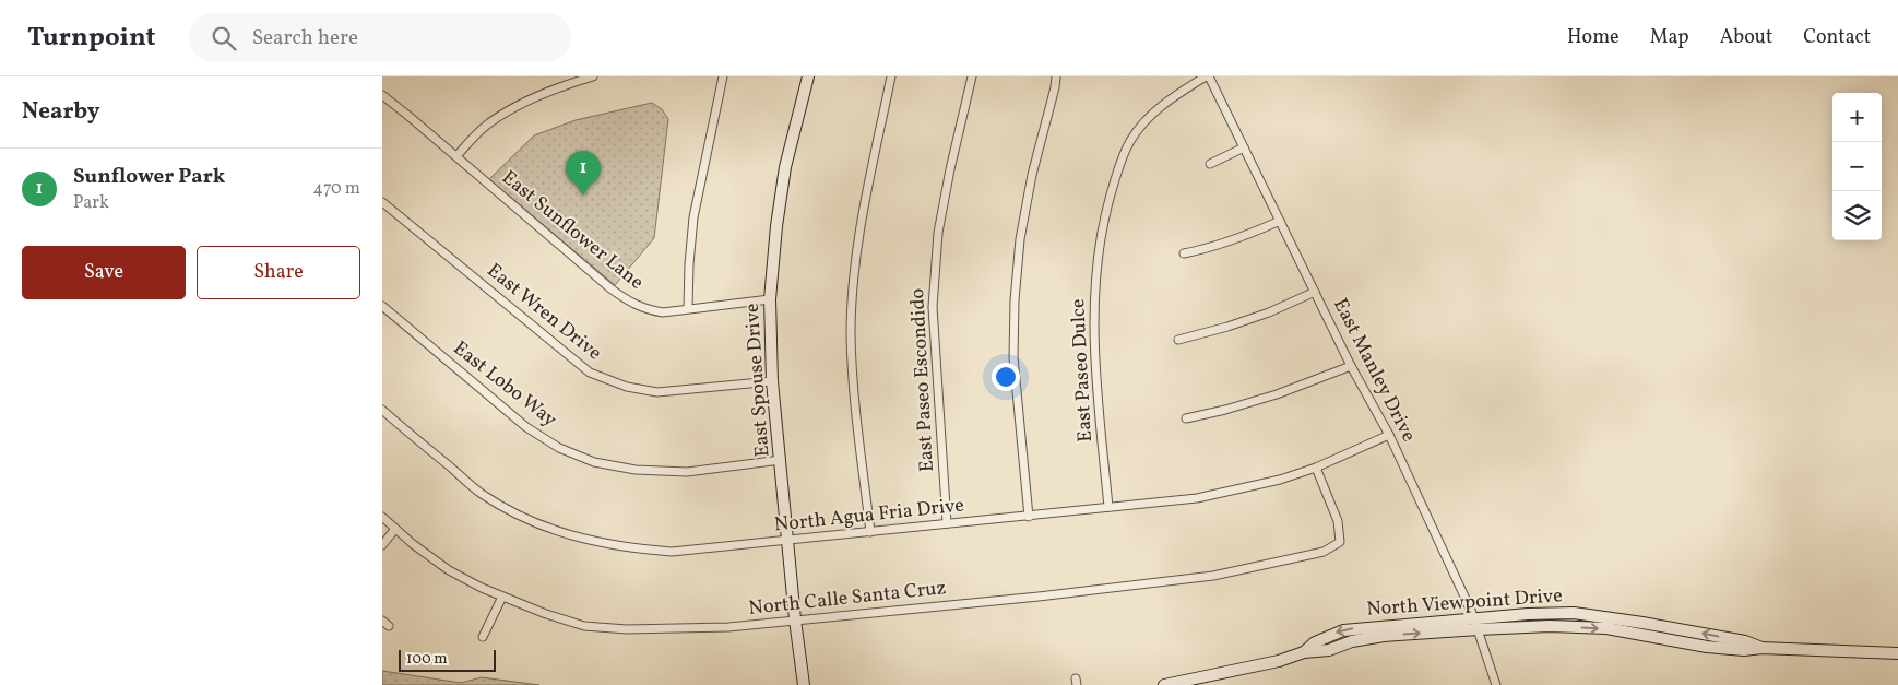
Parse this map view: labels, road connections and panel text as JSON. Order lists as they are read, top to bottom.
{
  "streets": {
    "main road": ["East Spouse Drive", "North Viewpoint Drive"],
    "street": [
      "East Sunflower Lane",
      "East Wren Drive",
      "East Paseo Dulce",
      "East Manley Drive",
      "East Paseo Escondido",
      "East Lobo Way",
      "North Agua Fria Drive",
      "North Calle Santa Cruz"
    ]
  },
  "crossings": [
    ["East Sunflower Lane", "East Spouse Drive"],
    ["East Wren Drive", "East Spouse Drive"],
    ["East Paseo Dulce", "East Manley Drive"],
    ["East Paseo Dulce", "North Agua Fria Drive"],
    ["East Manley Drive", "North Agua Fria Drive"],
    ["East Manley Drive", "North Viewpoint Drive"],
    ["East Spouse Drive", "East Lobo Way"],
    ["East Spouse Drive", "North Agua Fria Drive"],
    ["East Spouse Drive", "North Calle Santa Cruz"],
    ["East Paseo Escondido", "North Agua Fria Drive"],
    ["North Agua Fria Drive", "North Calle Santa Cruz"]
  ],
  "scale_bar": "100 m",
  "page": {
    "header": "Turnpoint",
    "search": "Search here",
    "nav": [
      "Home",
      "Map",
      "About",
      "Contact"
    ],
    "heading": "Nearby",
    "map_buttons": ["+", "−"],
    "list": [
      {
        "mark": "1",
        "name": "Sunflower Park",
        "note": "Park",
        "value": "470 m"
      }
    ],
    "pins": "1",
    "buttons": ["Save", "Share"],
    "scale": "100 m"
  }
}
